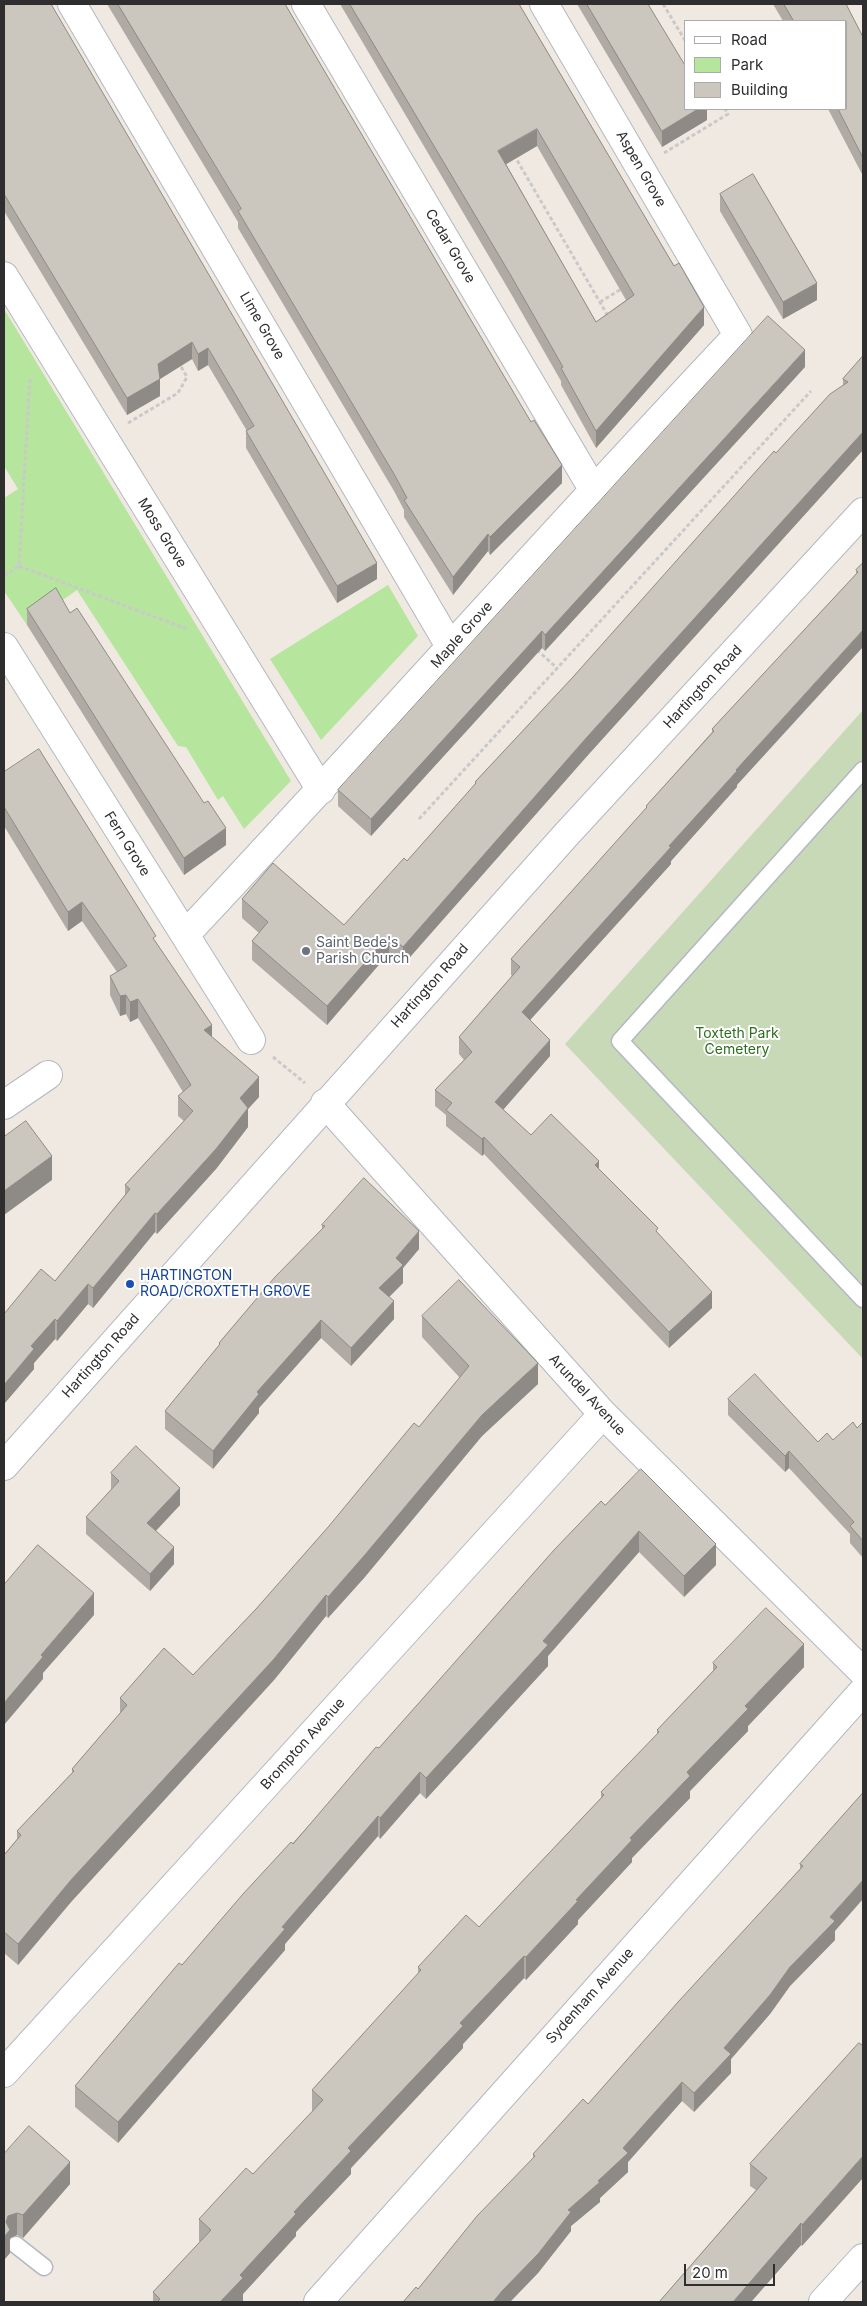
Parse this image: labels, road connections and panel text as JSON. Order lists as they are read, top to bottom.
{
  "streets": {
    "street": [
      "Aspen Grove",
      "Cedar Grove",
      "Lime Grove",
      "Moss Grove",
      "Maple Grove",
      "Hartington Road",
      "Fern Grove",
      "Arundel Avenue",
      "Brompton Avenue",
      "Sydenham Avenue"
    ]
  },
  "crossings": [
    ["Aspen Grove", "Maple Grove"],
    ["Cedar Grove", "Maple Grove"],
    ["Lime Grove", "Maple Grove"],
    ["Moss Grove", "Maple Grove"],
    ["Maple Grove", "Fern Grove"],
    ["Hartington Road", "Arundel Avenue"],
    ["Arundel Avenue", "Brompton Avenue"]
  ],
  "parks": ["Toxteth Park Cemetery"],
  "places": ["Saint Bede's Parish Church", "HARTINGTON ROAD/CROXTETH GROVE"],
  "legend": ["Road", "Park", "Building"],
  "scale_bar": "20 m"
}
